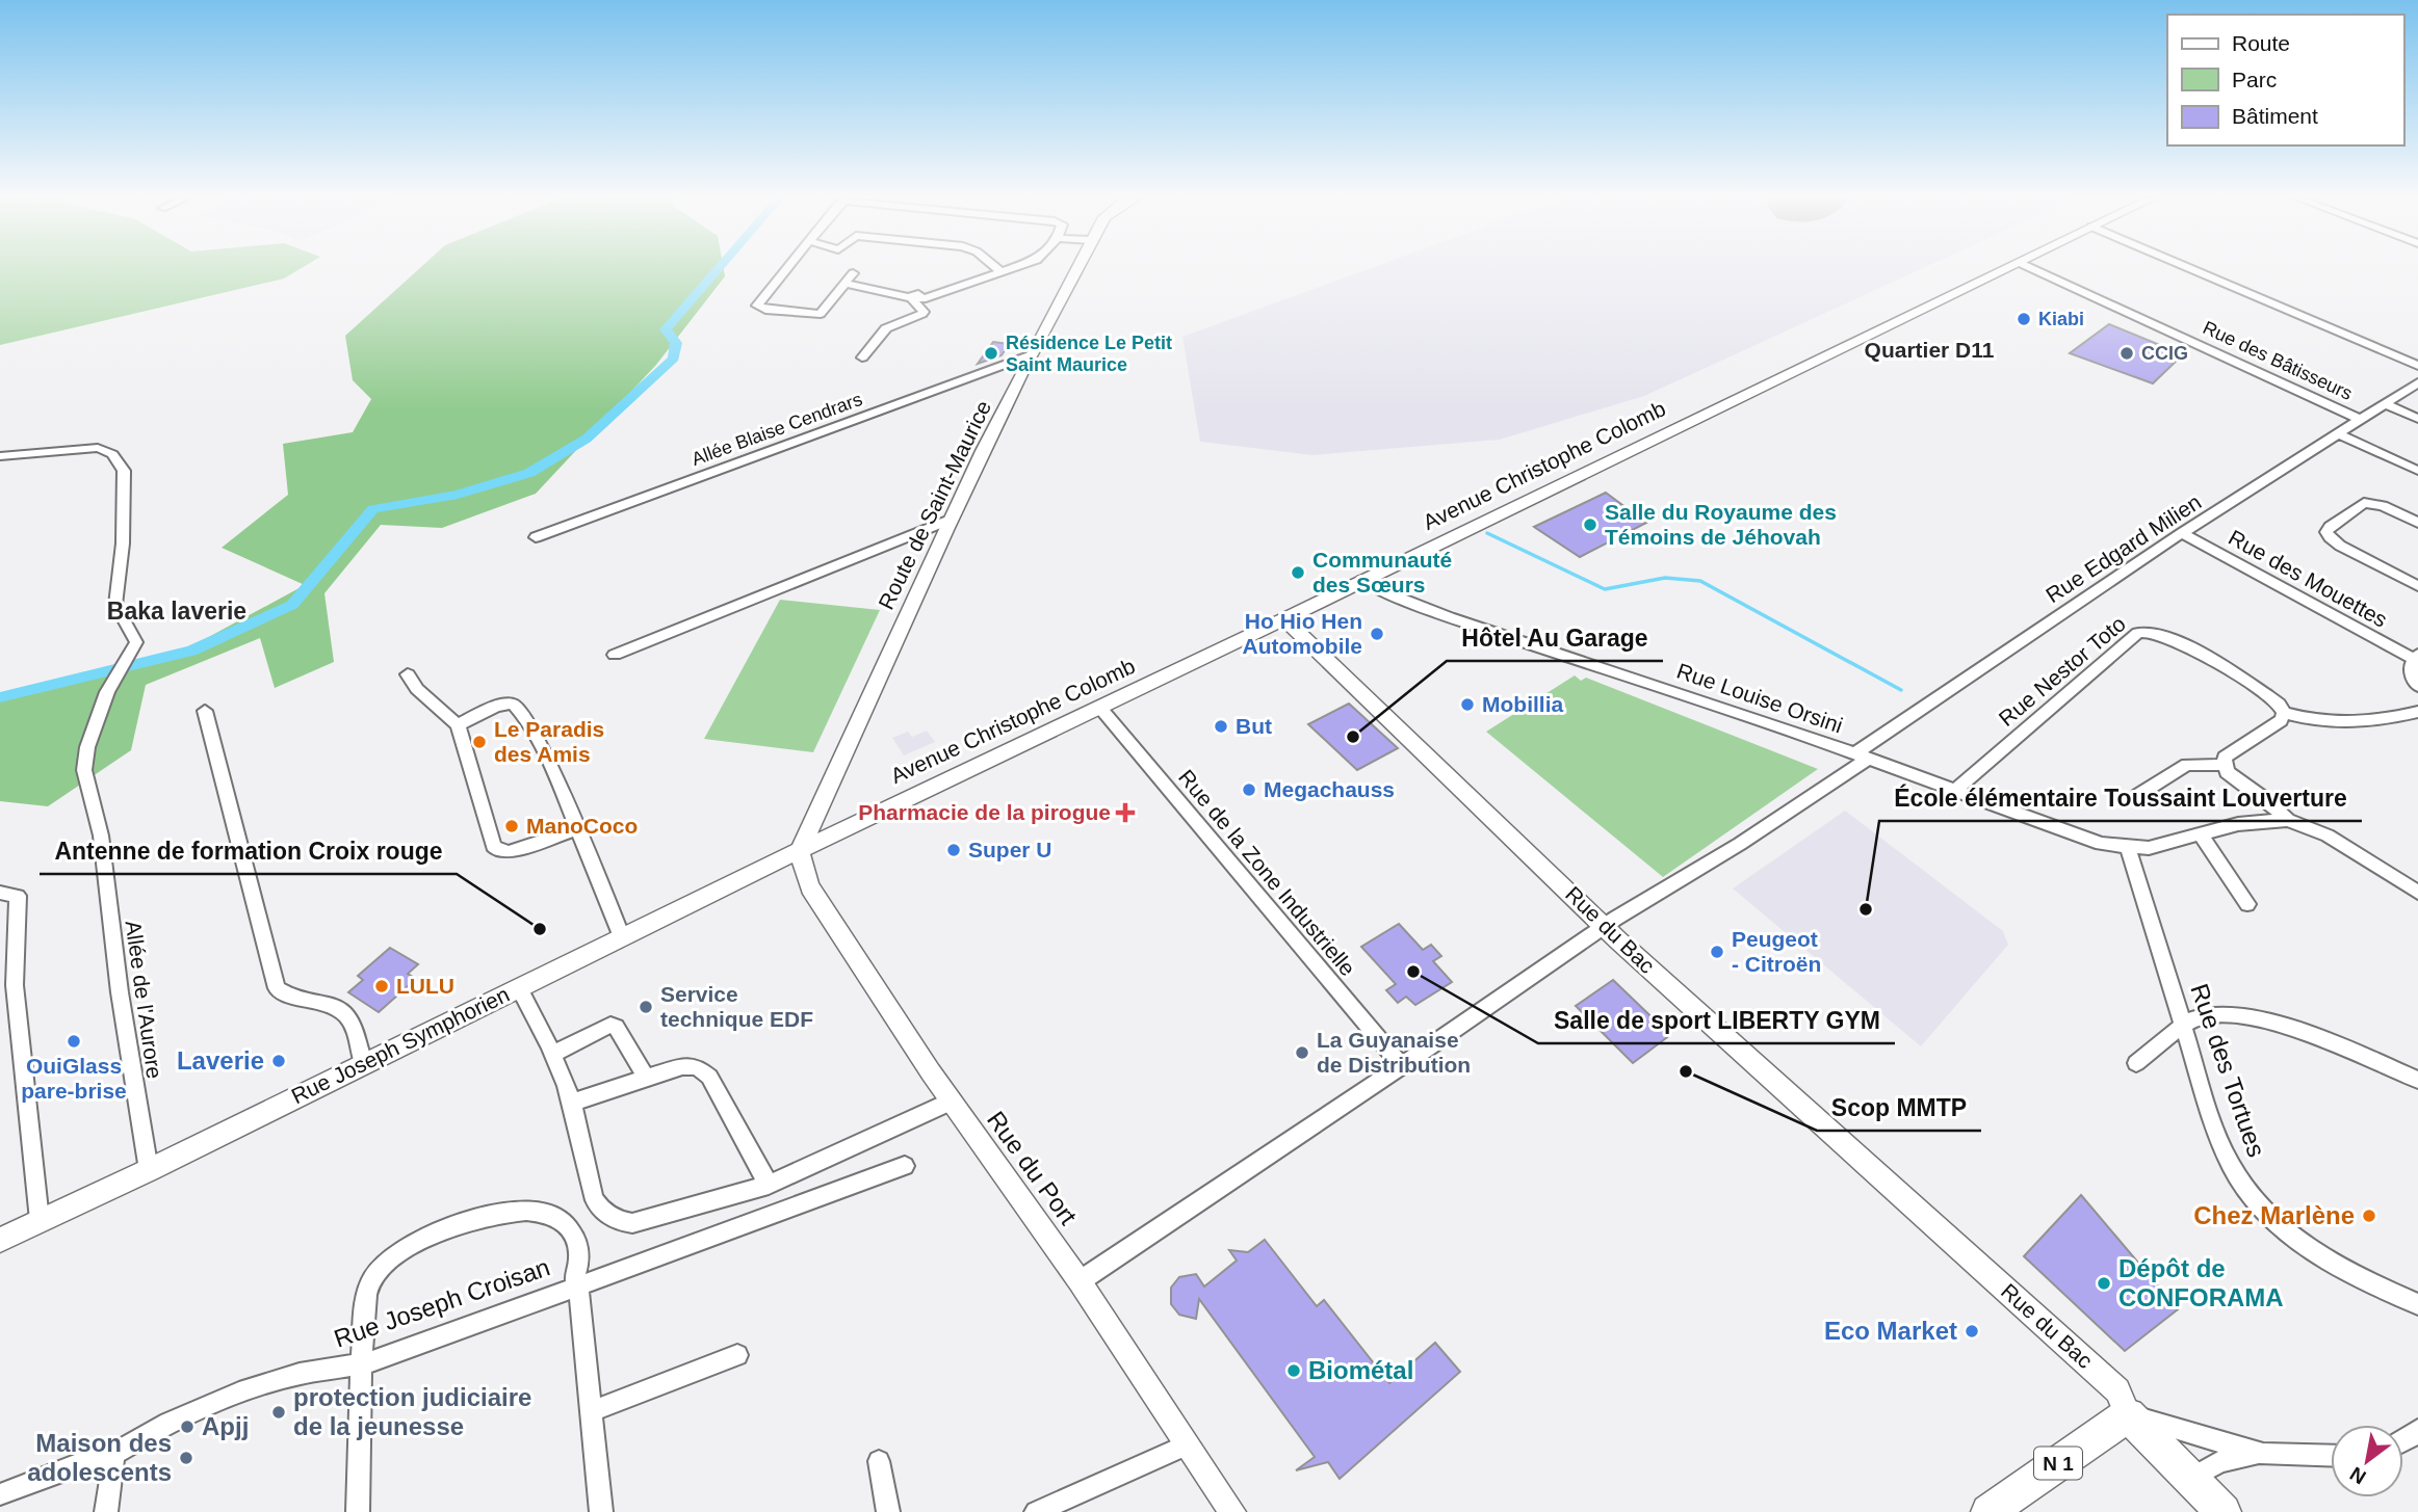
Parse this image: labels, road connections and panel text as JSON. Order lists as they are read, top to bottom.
{
  "streets": {
    "main road": ["N 1"],
    "street": [
      "Rue des Bâtisseurs",
      "Allée Blaise Cendrars",
      "Avenue Christophe Colomb",
      "Route de Saint-Maurice",
      "Rue Edgard Milien",
      "Rue des Mouettes",
      "Rue Nestor Toto",
      "Rue Louise Orsini",
      "Rue de la Zone Industrielle",
      "Rue du Bac",
      "Allée de l'Aurore",
      "Rue Joseph Symphorien",
      "Rue des Tortues",
      "Rue du Port",
      "Rue Joseph Croisan"
    ]
  },
  "crossings": [
    ["Rue des Bâtisseurs", "Rue Edgard Milien"],
    ["Allée Blaise Cendrars", "Route de Saint-Maurice"],
    ["Avenue Christophe Colomb", "Route de Saint-Maurice"],
    ["Avenue Christophe Colomb", "Rue Louise Orsini"],
    ["Avenue Christophe Colomb", "Rue de la Zone Industrielle"],
    ["Avenue Christophe Colomb", "Rue du Bac"],
    ["Avenue Christophe Colomb", "Rue Joseph Symphorien"],
    ["Avenue Christophe Colomb", "Rue du Port"],
    ["Route de Saint-Maurice", "Rue Joseph Symphorien"],
    ["Route de Saint-Maurice", "Rue du Port"],
    ["Rue Edgard Milien", "Rue des Mouettes"],
    ["Rue Edgard Milien", "Rue Louise Orsini"],
    ["Rue Edgard Milien", "Rue de la Zone Industrielle"],
    ["Rue Edgard Milien", "Rue du Bac"],
    ["Rue Edgard Milien", "Rue du Port"],
    ["Rue Nestor Toto", "Rue Louise Orsini"],
    ["Rue Louise Orsini", "Rue des Tortues"],
    ["Rue du Bac", "N 1"],
    ["Allée de l'Aurore", "Rue Joseph Symphorien"],
    ["Rue Joseph Symphorien", "Rue du Port"]
  ],
  "districts": ["Quartier D11", "Baka laverie"],
  "places": {
    "other": [
      "Kiabi",
      "Résidence Le Petit Saint Maurice",
      "CCIG",
      "Salle du Royaume des Témoins de Jéhovah",
      "Communauté des Sœurs",
      "Ho Hio Hen Automobile",
      "Mobillia",
      "But",
      "Hôtel Au Garage",
      "Le Paradis des Amis",
      "Megachauss",
      "ManoCoco",
      "Super U",
      "École élémentaire Toussaint Louverture",
      "Antenne de formation Croix rouge",
      "Peugeot - Citroën",
      "Salle de sport LIBERTY GYM",
      "LULU",
      "Service technique EDF",
      "OuiGlass pare-brise",
      "La Guyanaise de Distribution",
      "Laverie",
      "Scop MMTP",
      "Chez Marlène",
      "Dépôt de CONFORAMA",
      "Eco Market",
      "Biométal",
      "protection judiciaire de la jeunesse",
      "Apjj",
      "Maison des adolescents"
    ],
    "health": ["Pharmacie de la pirogue"]
  },
  "legend": ["Route", "Parc", "Bâtiment"],
  "north": "bottom left"
}
